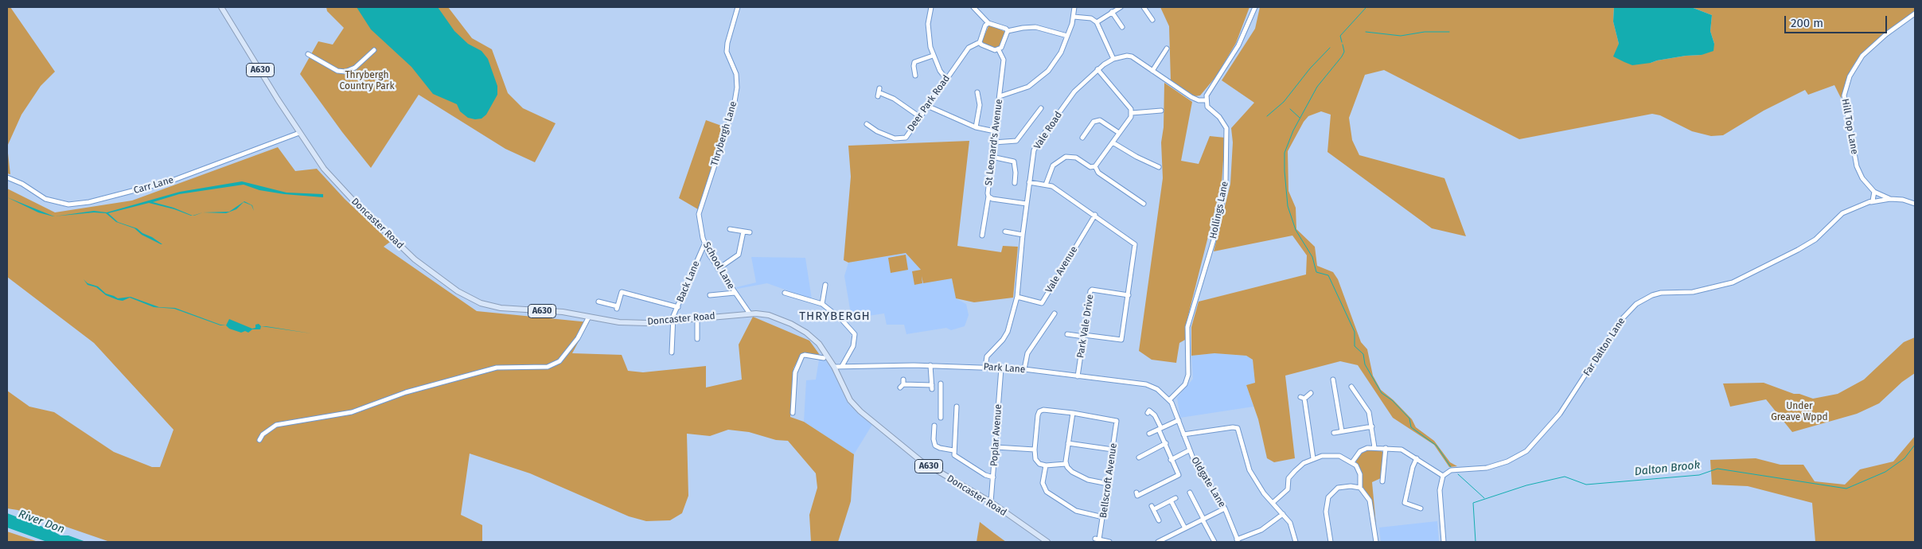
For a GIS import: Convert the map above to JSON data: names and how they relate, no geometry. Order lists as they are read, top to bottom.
{
  "streets": {
    "main road": ["A630", "Doncaster Road"],
    "street": [
      "Deer Park Road",
      "Hill Top Lane",
      "Vale Road",
      "Thrybergh Lane",
      "St Leonard's Avenue",
      "Carr Lane",
      "Hollings Lane",
      "School Lane",
      "Vale Avenue",
      "Back Lane",
      "Park Vale Drive",
      "Far Dalton Lane",
      "Park Lane",
      "Poplar Avenue",
      "Bellscroft Avenue",
      "Oldgate Lane"
    ]
  },
  "crossings": [
    ["A630", "Carr Lane"],
    ["A630", "Doncaster Road"],
    ["Hill Top Lane", "Far Dalton Lane"],
    ["Vale Road", "Hollings Lane"],
    ["Vale Road", "Vale Avenue"],
    ["Vale Road", "Park Lane"],
    ["Thrybergh Lane", "School Lane"],
    ["Carr Lane", "Doncaster Road"],
    ["Hollings Lane", "Park Lane"],
    ["Hollings Lane", "Oldgate Lane"],
    ["Doncaster Road", "School Lane"],
    ["Doncaster Road", "Back Lane"],
    ["Doncaster Road", "Park Lane"],
    ["Doncaster Road", "Poplar Avenue"],
    ["School Lane", "Back Lane"],
    ["Park Vale Drive", "Park Lane"],
    ["Park Lane", "Poplar Avenue"],
    ["Park Lane", "Oldgate Lane"]
  ],
  "districts": ["THRYBERGH"],
  "water": ["Dalton Brook", "River Don"],
  "parks": ["Thrybergh Country Park", "Under Greave Wppd"],
  "scale_bar": "200 m"
}
